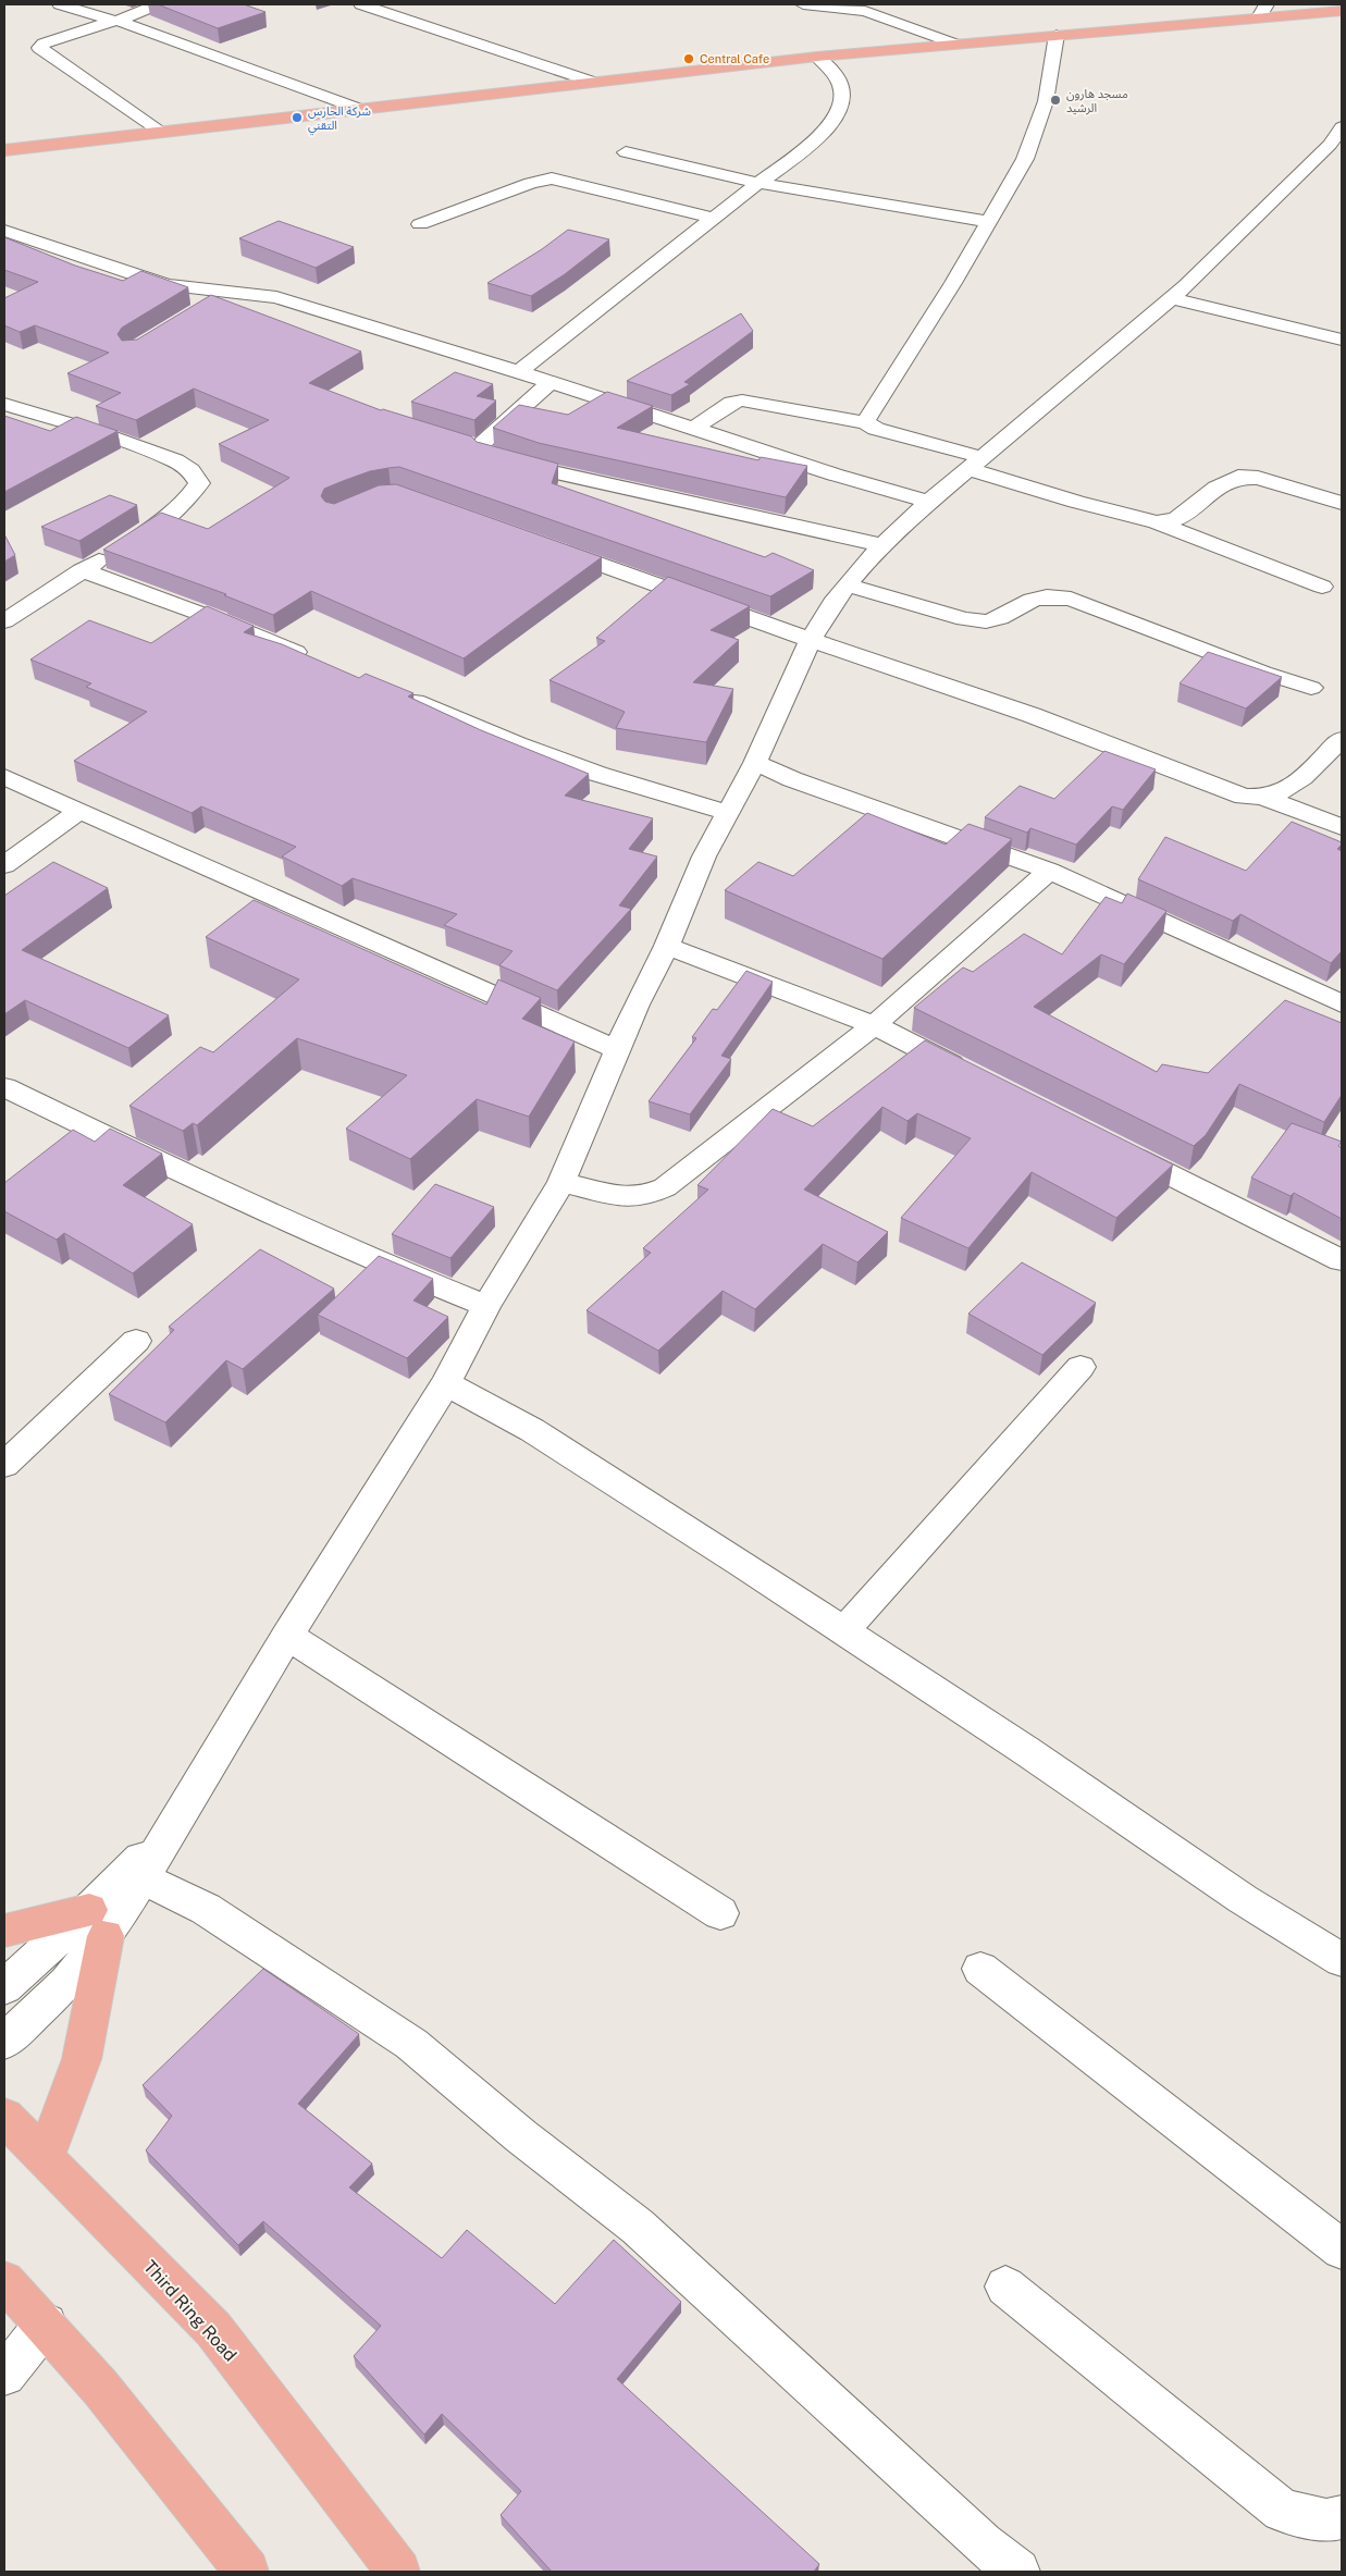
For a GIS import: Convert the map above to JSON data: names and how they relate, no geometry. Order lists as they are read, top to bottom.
{
  "streets": {
    "main road": ["Third Ring Road"]
  },
  "places": ["Central Cafe", "مسجد هارون الرشيد", "شركة الحارس التقني"]
}
